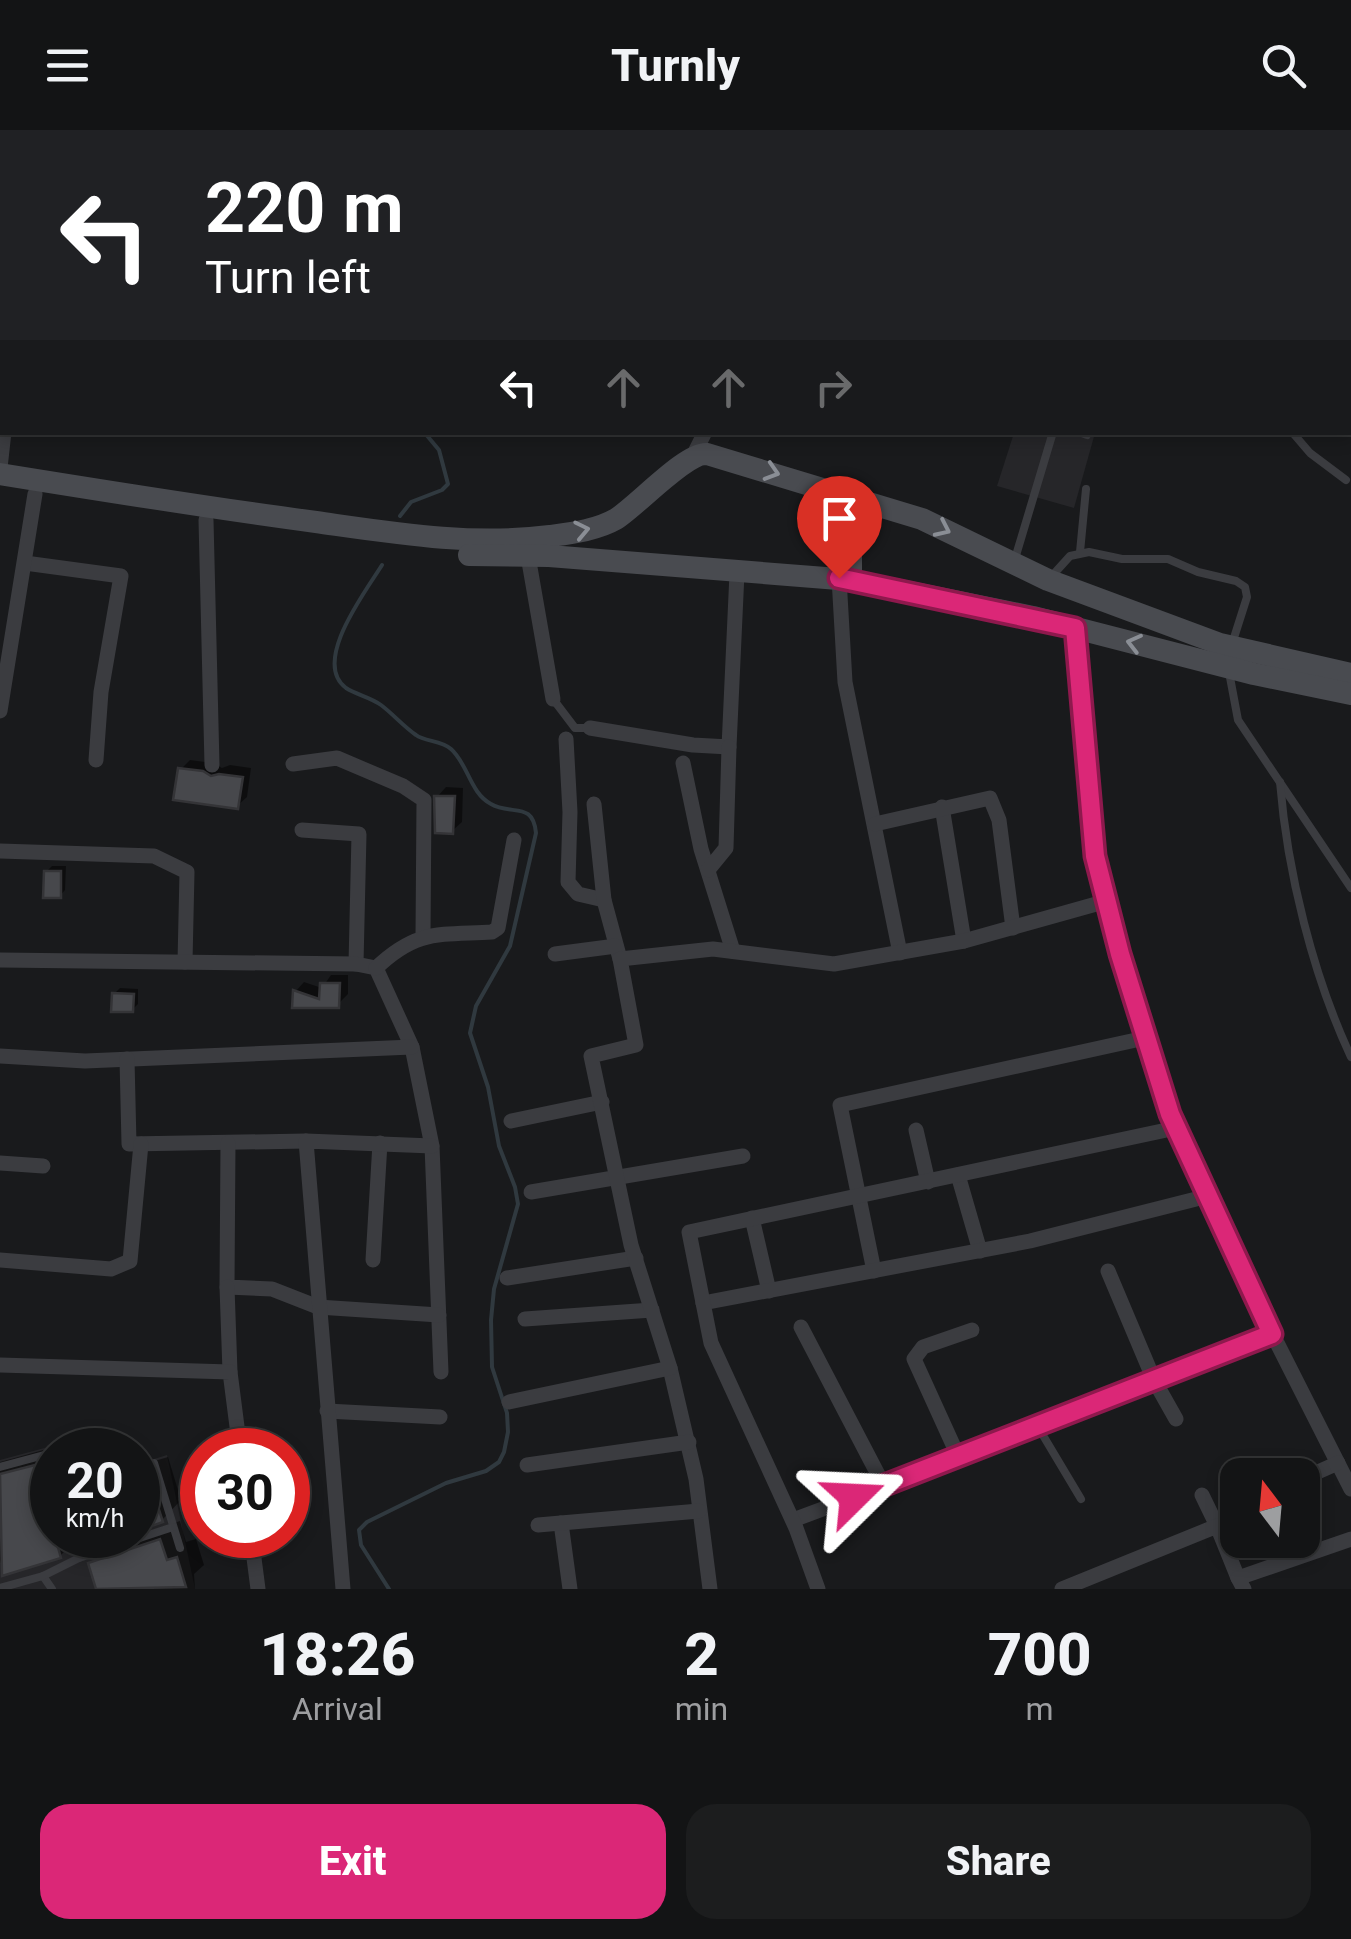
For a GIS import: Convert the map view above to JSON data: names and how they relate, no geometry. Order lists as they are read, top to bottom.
{
  "north": "top",
  "page": {
    "header": "Turnly",
    "turn": ["220 m", "Turn left"],
    "speed": "20 km/h",
    "limit": "30",
    "eta": [
      "18:26",
      "Arrival",
      "2",
      "min",
      "700",
      "m"
    ],
    "buttons": ["Exit", "Share"]
  }
}
